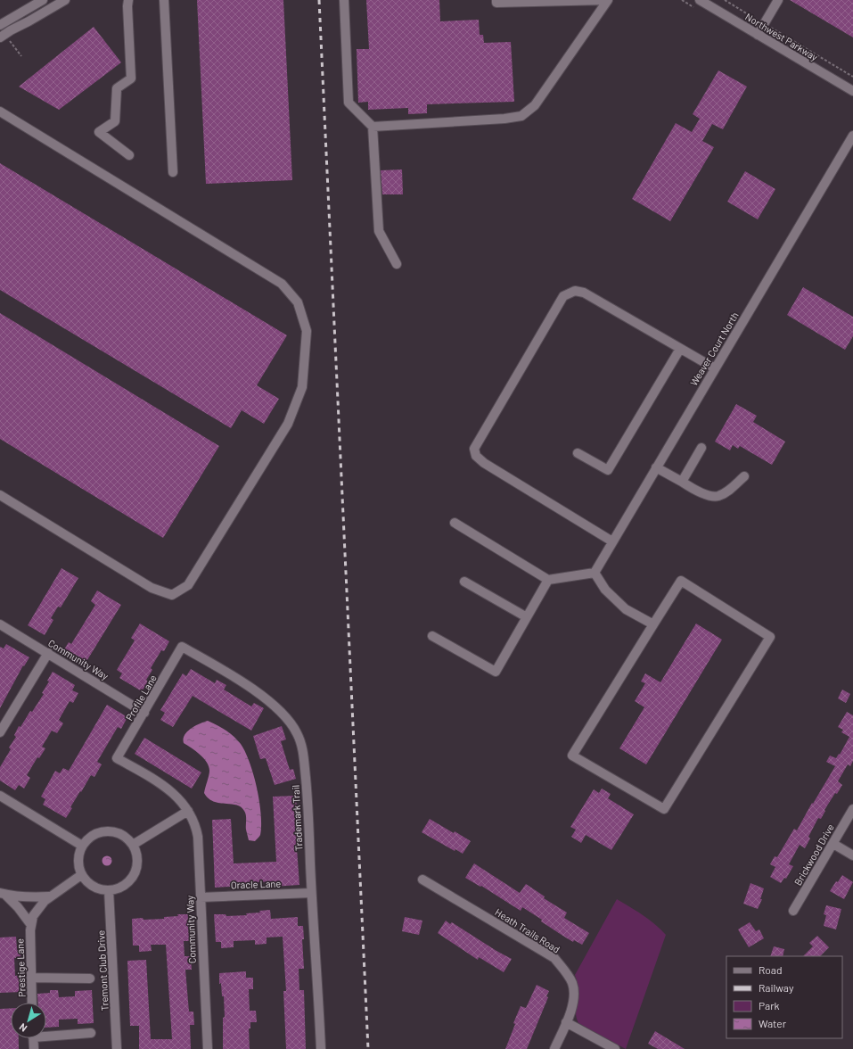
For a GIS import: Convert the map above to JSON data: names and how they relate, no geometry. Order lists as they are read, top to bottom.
{
  "streets": {
    "street": [
      "Northwest Parkway",
      "Weaver Court North",
      "Community Way",
      "Profile Lane",
      "Trademark Trail",
      "Brickwood Drive",
      "Oracle Lane",
      "Heath Trails Road",
      "Prestige Lane",
      "Tremont Club Drive"
    ]
  },
  "crossings": [
    ["Community Way", "Profile Lane"],
    ["Community Way", "Oracle Lane"],
    ["Profile Lane", "Trademark Trail"],
    ["Trademark Trail", "Oracle Lane"],
    ["Prestige Lane", "Tremont Club Drive"]
  ],
  "legend": [
    "Road",
    "Railway",
    "Park",
    "Water"
  ],
  "north": "bottom left"
}
